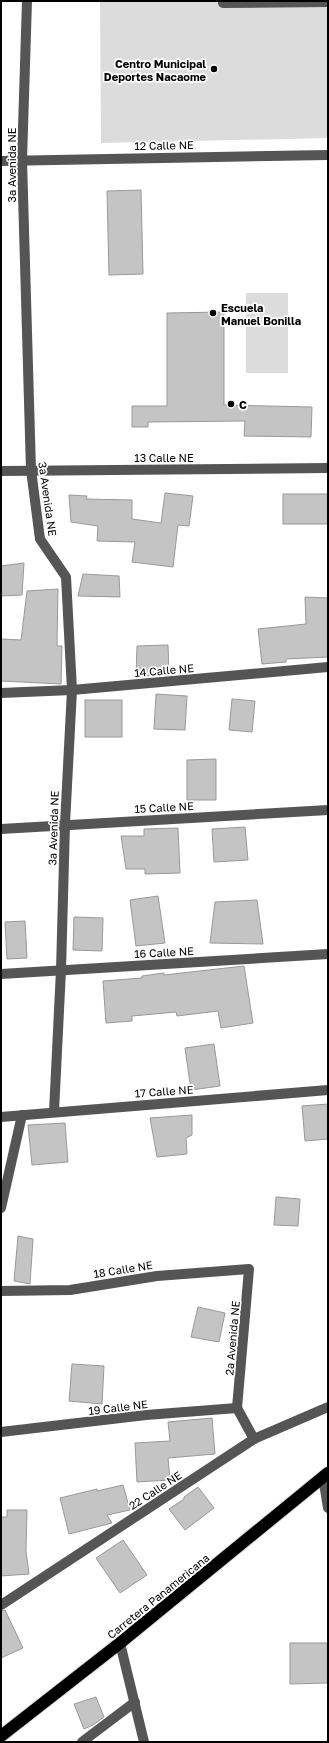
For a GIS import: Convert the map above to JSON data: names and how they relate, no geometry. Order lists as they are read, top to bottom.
{
  "streets": {
    "highway": ["Carretera Panamericana"],
    "street": [
      "12 Calle NE",
      "3a Avenida NE",
      "13 Calle NE",
      "14 Calle NE",
      "15 Calle NE",
      "16 Calle NE",
      "17 Calle NE",
      "18 Calle NE",
      "2a Avenida NE",
      "19 Calle NE",
      "22 Calle NE"
    ]
  },
  "crossings": [
    ["12 Calle NE", "3a Avenida NE"],
    ["3a Avenida NE", "13 Calle NE"],
    ["3a Avenida NE", "14 Calle NE"],
    ["3a Avenida NE", "15 Calle NE"],
    ["3a Avenida NE", "16 Calle NE"],
    ["3a Avenida NE", "17 Calle NE"],
    ["18 Calle NE", "2a Avenida NE"],
    ["2a Avenida NE", "19 Calle NE"]
  ],
  "places": ["Centro Municipal Deportes Nacaome", "Escuela Manuel Bonilla", "C"]
}
